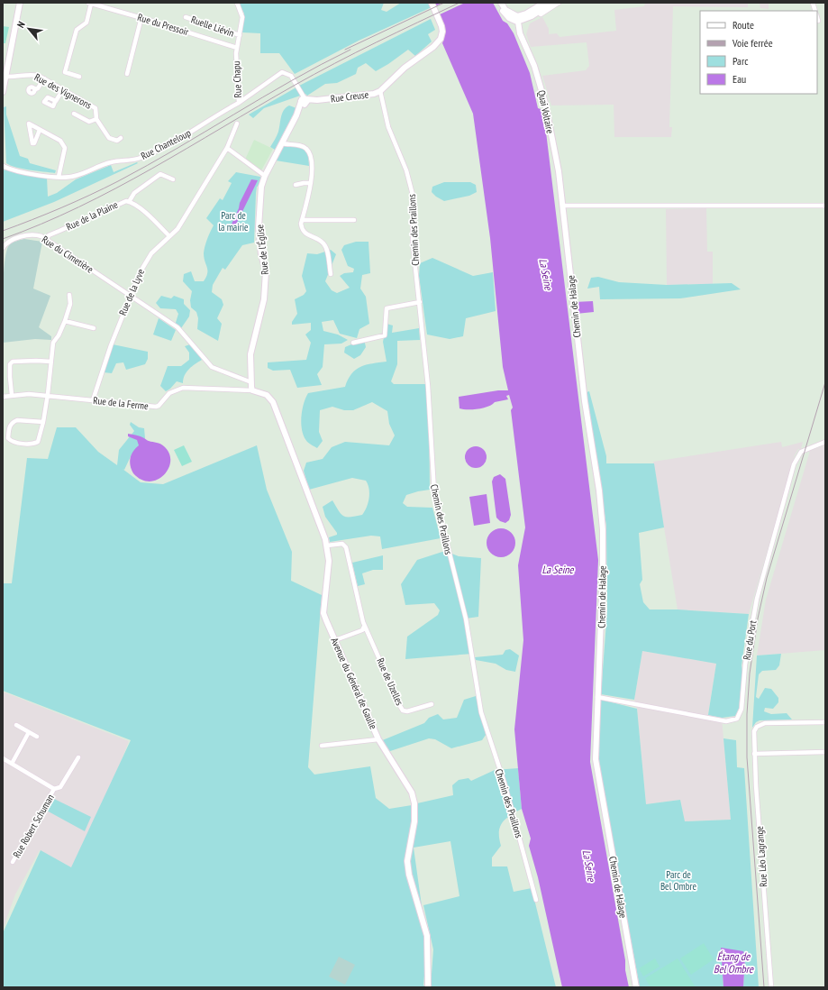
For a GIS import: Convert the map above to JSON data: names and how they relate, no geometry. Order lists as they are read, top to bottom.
{
  "streets": {
    "street": [
      "Rue du Pressoir",
      "Ruelle Liévin",
      "Rue Chapu",
      "Rue des Vignerons",
      "Rue Creuse",
      "Quai Voltaire",
      "Rue Chanteloup",
      "Rue de la Plaine",
      "Chemin des Praillons",
      "Rue de l'Église",
      "Rue du Cimetière",
      "Rue de la Lyve",
      "Chemin de Halage",
      "Rue de la Ferme",
      "Rue du Port",
      "Rue de Uzelles",
      "Avenue du Général de Gaulle",
      "Rue Robert Schuman",
      "Rue Léo Lagrange"
    ]
  },
  "crossings": [
    ["Rue du Pressoir", "Rue Chapu"],
    ["Ruelle Liévin", "Rue Chapu"],
    ["Rue Chapu", "Rue Creuse"],
    ["Rue Chapu", "Rue Chanteloup"],
    ["Rue Chapu", "Rue de l'Église"],
    ["Rue Creuse", "Chemin des Praillons"],
    ["Rue Creuse", "Rue de l'Église"],
    ["Quai Voltaire", "Chemin de Halage"],
    ["Rue de la Plaine", "Rue du Cimetière"],
    ["Rue de la Plaine", "Rue de la Lyve"],
    ["Rue de l'Église", "Rue du Cimetière"],
    ["Rue de l'Église", "Rue de la Ferme"],
    ["Rue de l'Église", "Avenue du Général de Gaulle"],
    ["Rue du Cimetière", "Rue de la Lyve"],
    ["Rue de la Lyve", "Rue de la Ferme"],
    ["Chemin de Halage", "Rue du Port"],
    ["Rue de la Ferme", "Avenue du Général de Gaulle"],
    ["Rue de Uzelles", "Avenue du Général de Gaulle"]
  ],
  "water": ["La Seine", "Étang de Bel Ombre"],
  "parks": ["Parc de la mairie", "Parc de Bel Ombre"],
  "legend": [
    "Route",
    "Voie ferrée",
    "Parc",
    "Eau"
  ],
  "north": "top left"
}
